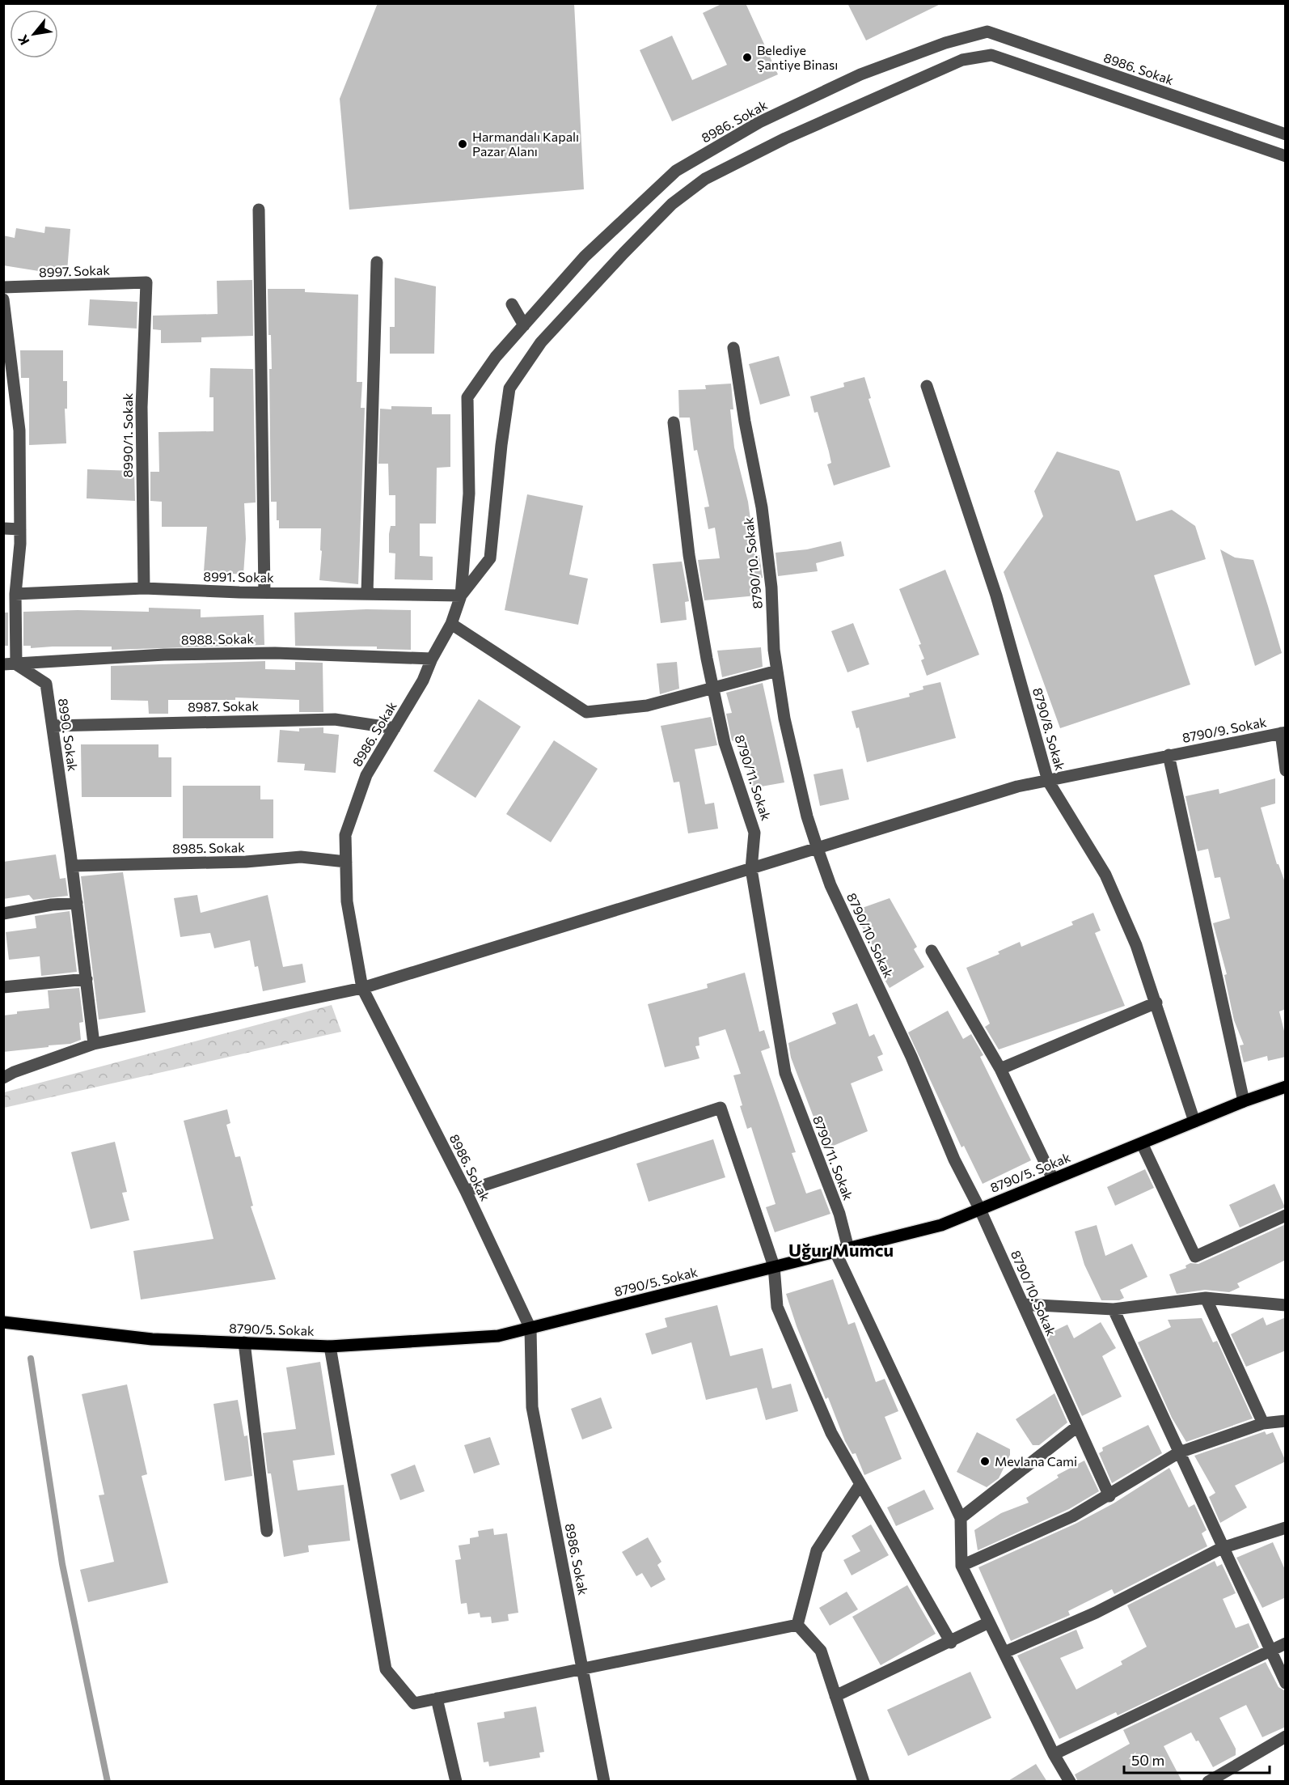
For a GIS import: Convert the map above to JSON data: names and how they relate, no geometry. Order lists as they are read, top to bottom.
{
  "streets": {
    "main road": ["8790/5. Sokak"],
    "street": [
      "8986. Sokak",
      "8997. Sokak",
      "8990/1. Sokak",
      "8790/10. Sokak",
      "8991. Sokak",
      "8988. Sokak",
      "8987. Sokak",
      "8790/8. Sokak",
      "8790/9. Sokak",
      "8990. Sokak",
      "8790/11. Sokak",
      "8985. Sokak"
    ]
  },
  "crossings": [
    ["8986. Sokak", "8991. Sokak"],
    ["8986. Sokak", "8988. Sokak"],
    ["8986. Sokak", "8987. Sokak"],
    ["8986. Sokak", "8790/9. Sokak"],
    ["8986. Sokak", "8985. Sokak"],
    ["8986. Sokak", "8790/5. Sokak"],
    ["8997. Sokak", "8990/1. Sokak"],
    ["8990/1. Sokak", "8991. Sokak"],
    ["8790/10. Sokak", "8790/9. Sokak"],
    ["8790/10. Sokak", "8790/5. Sokak"],
    ["8988. Sokak", "8990. Sokak"],
    ["8987. Sokak", "8990. Sokak"],
    ["8790/8. Sokak", "8790/9. Sokak"],
    ["8790/8. Sokak", "8790/5. Sokak"],
    ["8790/9. Sokak", "8990. Sokak"],
    ["8790/9. Sokak", "8790/11. Sokak"],
    ["8990. Sokak", "8985. Sokak"],
    ["8790/11. Sokak", "8790/5. Sokak"]
  ],
  "districts": ["Uğur Mumcu"],
  "places": ["Belediye Şantiye Binası", "Harmandalı Kapalı Pazar Alanı", "Mevlana Cami"],
  "scale_bar": "50 m",
  "north": "bottom left"
}
